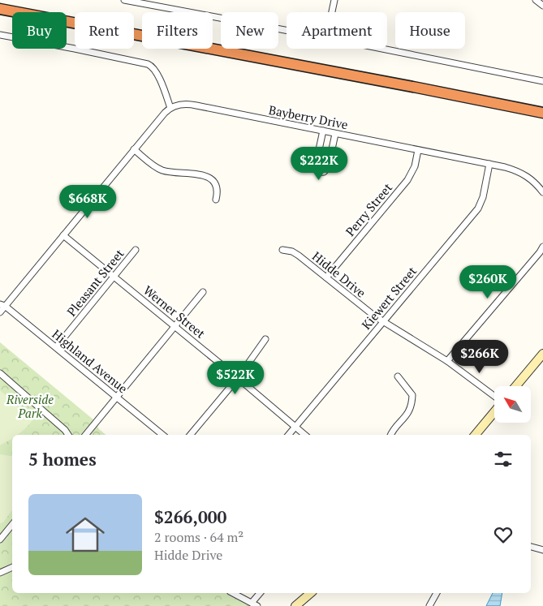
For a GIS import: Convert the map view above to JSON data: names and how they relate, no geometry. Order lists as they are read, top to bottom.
{
  "streets": {
    "street": [
      "Bayberry Drive",
      "Perry Street",
      "Hidde Drive",
      "Pleasant Street",
      "Kiewert Street",
      "Werner Street",
      "Highland Avenue"
    ]
  },
  "crossings": [
    ["Bayberry Drive", "Perry Street"],
    ["Bayberry Drive", "Kiewert Street"],
    ["Perry Street", "Hidde Drive"],
    ["Hidde Drive", "Kiewert Street"],
    ["Pleasant Street", "Werner Street"],
    ["Pleasant Street", "Highland Avenue"],
    ["Kiewert Street", "Werner Street"]
  ],
  "parks": ["Riverside Park"],
  "north": "top left",
  "page": {
    "chip": [
      "Buy",
      "Rent",
      "Filters",
      "New",
      "Apartment",
      "House"
    ],
    "price": [
      "$222K",
      "$668K",
      "$260K",
      "$266K",
      "$522K"
    ],
    "heading": "5 homes",
    "list": [
      {
        "name": "$266,000",
        "note": "2 rooms · 64 m² · Hidde Drive"
      }
    ]
  }
}
